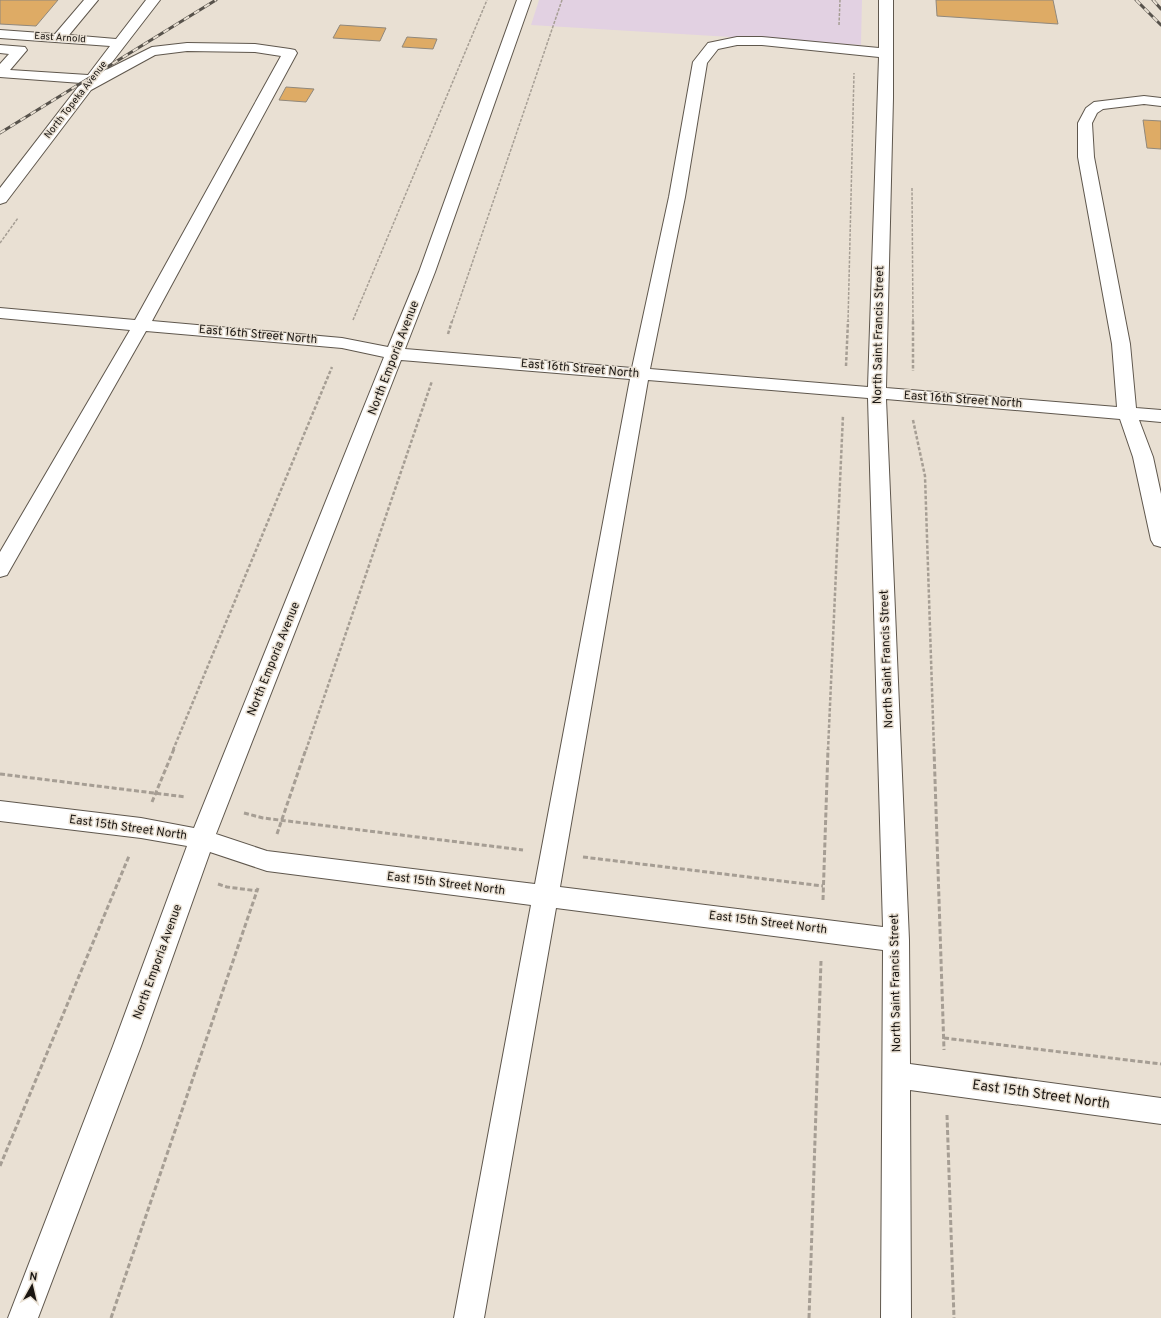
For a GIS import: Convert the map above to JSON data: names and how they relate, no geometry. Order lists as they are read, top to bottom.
{
  "streets": {
    "street": [
      "East Arnold",
      "North Topeka Avenue",
      "East 16th Street North",
      "North Saint Francis Street",
      "North Emporia Avenue",
      "East 15th Street North"
    ]
  },
  "crossings": [
    ["East Arnold", "North Topeka Avenue"],
    ["East 16th Street North", "North Saint Francis Street"],
    ["East 16th Street North", "North Emporia Avenue"],
    ["North Saint Francis Street", "East 15th Street North"],
    ["North Emporia Avenue", "East 15th Street North"]
  ],
  "north": "top"
}
